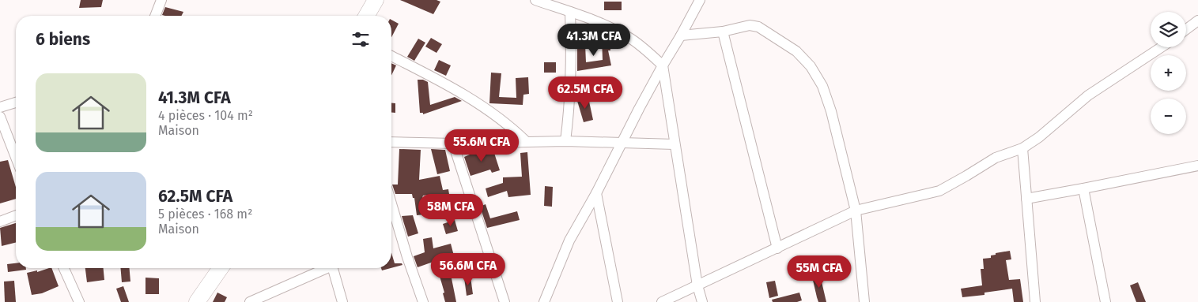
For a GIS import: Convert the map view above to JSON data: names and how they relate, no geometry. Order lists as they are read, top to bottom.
{
  "page": {
    "map_buttons": ["+", "−"],
    "heading": "6 biens",
    "price": [
      "41.3M CFA",
      "62.5M CFA",
      "55.6M CFA",
      "58M CFA",
      "56.6M CFA",
      "55M CFA"
    ],
    "list": [
      {
        "name": "41.3M CFA",
        "note": "4 pièces · 104 m² · Maison"
      },
      {
        "name": "62.5M CFA",
        "note": "5 pièces · 168 m² · Maison"
      }
    ]
  }
}
